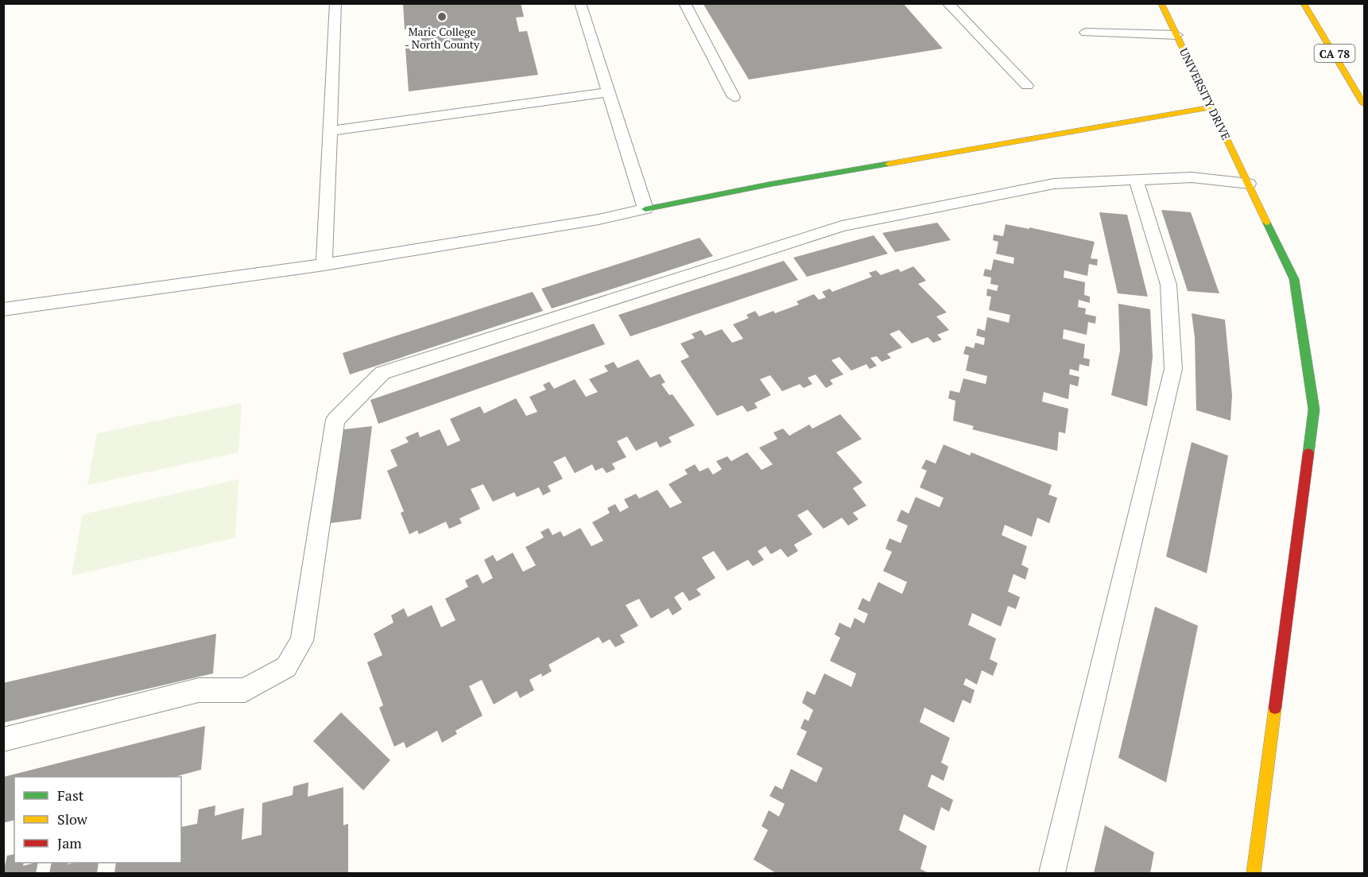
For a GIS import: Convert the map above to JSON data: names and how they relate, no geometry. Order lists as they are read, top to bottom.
{
  "streets": {
    "main road": ["CA 78", "UNIVERSITY DRIVE"]
  },
  "places": ["Maric College - North County"],
  "legend": ["Fast", "Slow", "Jam"]
}
